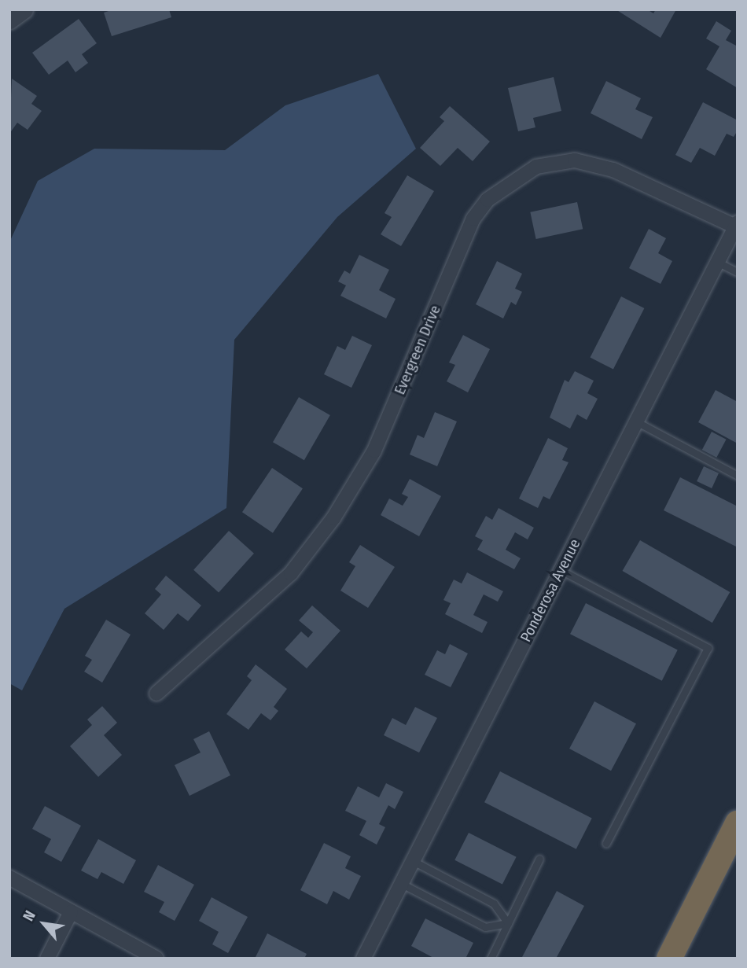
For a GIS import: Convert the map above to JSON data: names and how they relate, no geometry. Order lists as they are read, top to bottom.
{
  "streets": {
    "street": ["Evergreen Drive", "Ponderosa Avenue"]
  },
  "crossings": [
    ["Evergreen Drive", "Ponderosa Avenue"]
  ],
  "north": "top left"
}
